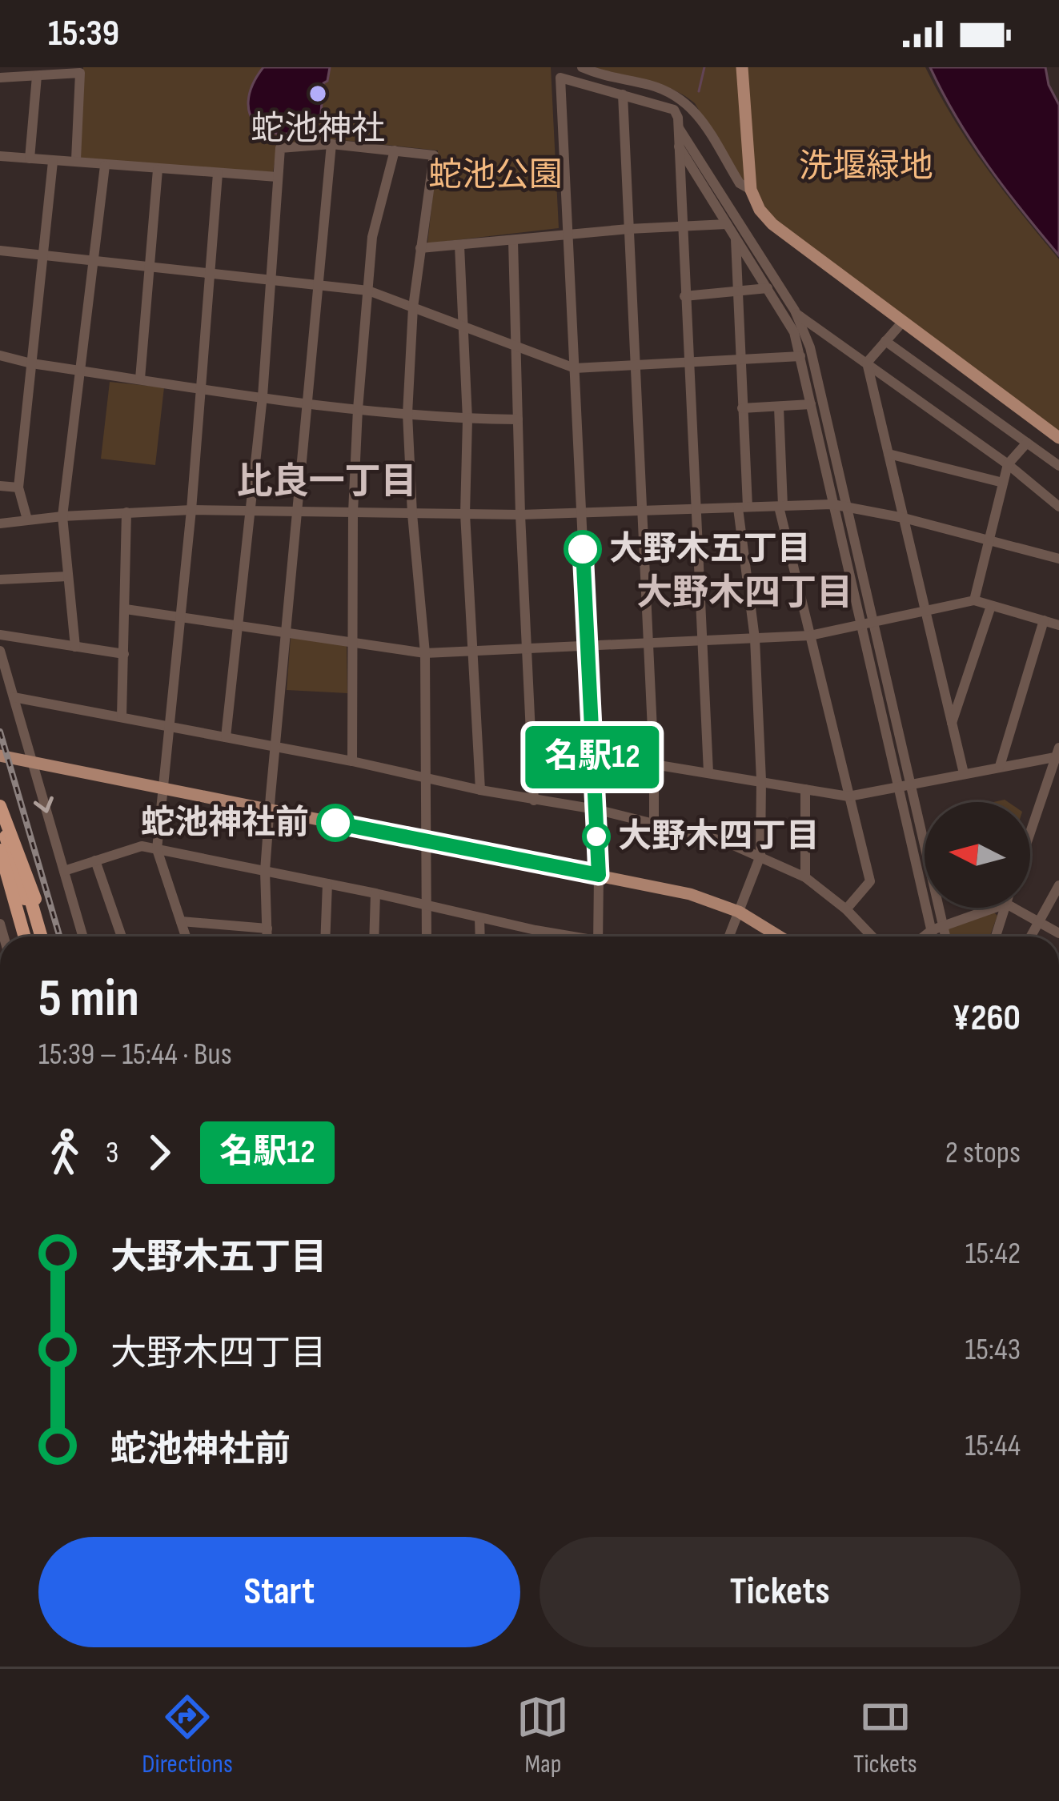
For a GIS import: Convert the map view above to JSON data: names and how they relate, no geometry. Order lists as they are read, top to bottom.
{
  "districts": ["比良一丁目", "大野木四丁目"],
  "parks": ["洗堰緑地", "蛇池公園"],
  "places": [
    "蛇池神社",
    "大野木五丁目",
    "蛇池神社前",
    "大野木四丁目"
  ],
  "lines": ["bus line 名駅12"],
  "north": "left",
  "page": {
    "status": "15:39",
    "on_map": "名駅12",
    "heading": ["5 min", "15:39 – 15:44 · Bus", "¥260"],
    "legs": ["3", "名駅12", "2 stops"],
    "list": [
      {
        "name": "大野木五丁目",
        "value": "15:42"
      },
      {
        "name": "大野木四丁目",
        "value": "15:43"
      },
      {
        "name": "蛇池神社前",
        "value": "15:44"
      }
    ],
    "buttons": ["Start", "Tickets"],
    "tabs": ["Directions", "Map", "Tickets"]
  }
}
